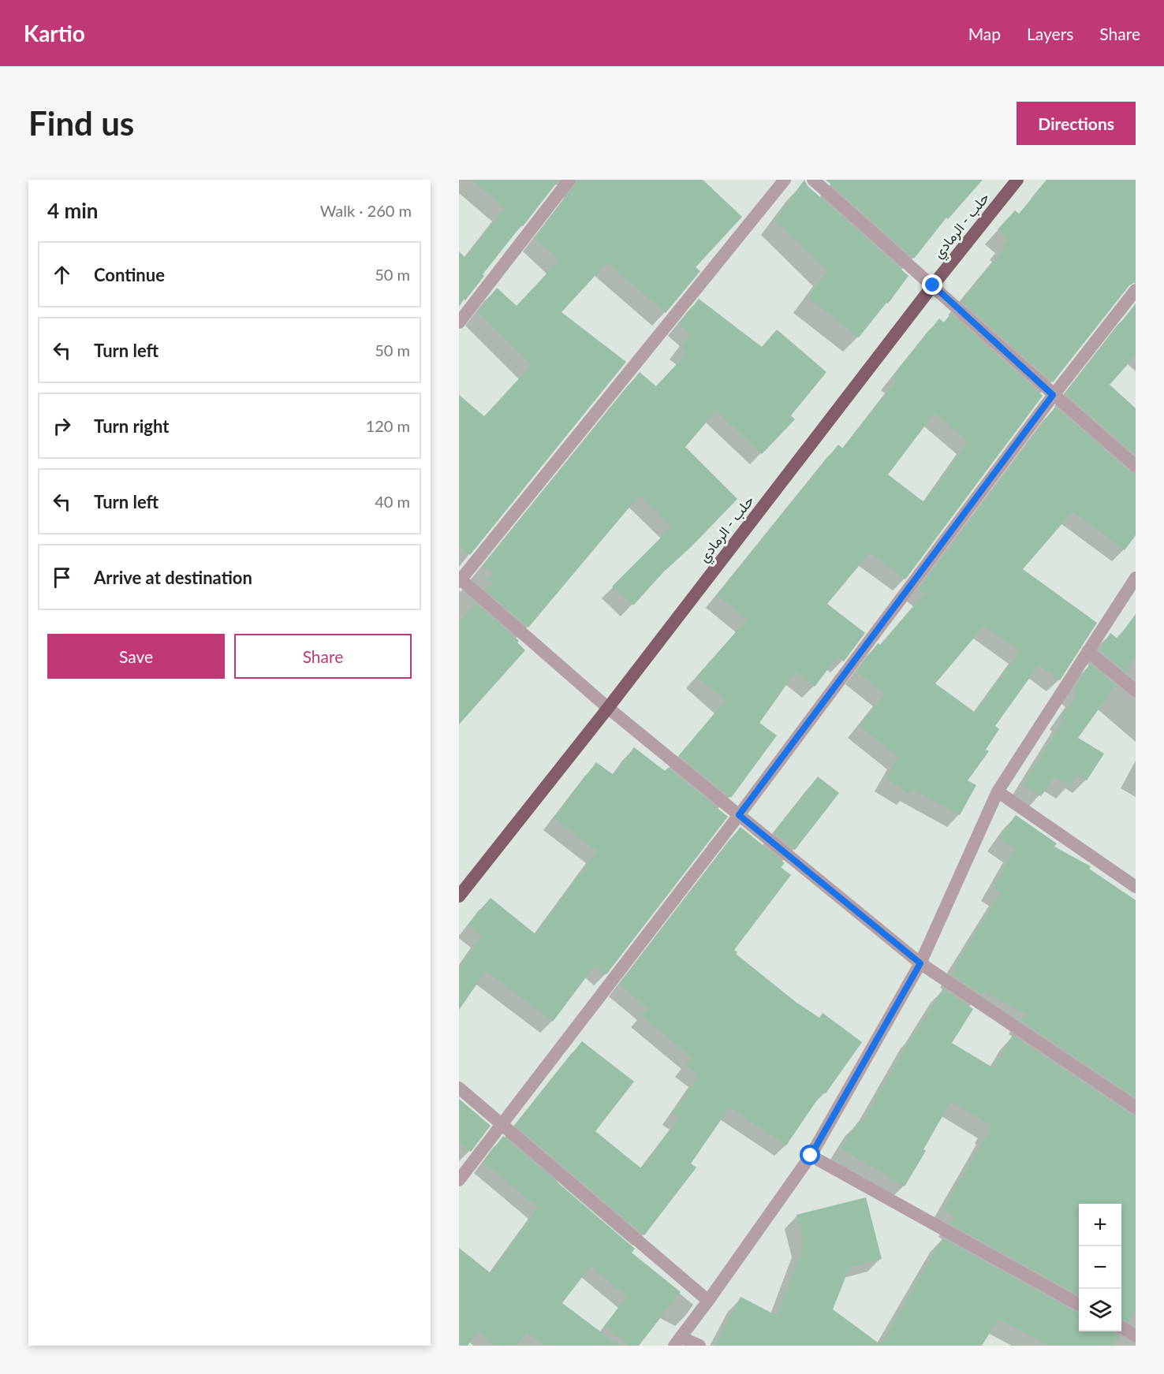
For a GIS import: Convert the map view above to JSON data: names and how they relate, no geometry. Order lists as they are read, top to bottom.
{
  "streets": {
    "highway": ["حلب - الرمادي"]
  },
  "page": {
    "header": "Kartio",
    "nav": ["Map", "Layers", "Share"],
    "buttons": [
      "Directions",
      ["Save", "Share"]
    ],
    "title": "Find us",
    "heading": ["4 min", "Walk · 260 m"],
    "list": [
      ["Continue", "50 m"],
      ["Turn left", "50 m"],
      ["Turn right", "120 m"],
      ["Turn left", "40 m"],
      "Arrive at destination"
    ],
    "map_buttons": ["+", "−"]
  }
}
